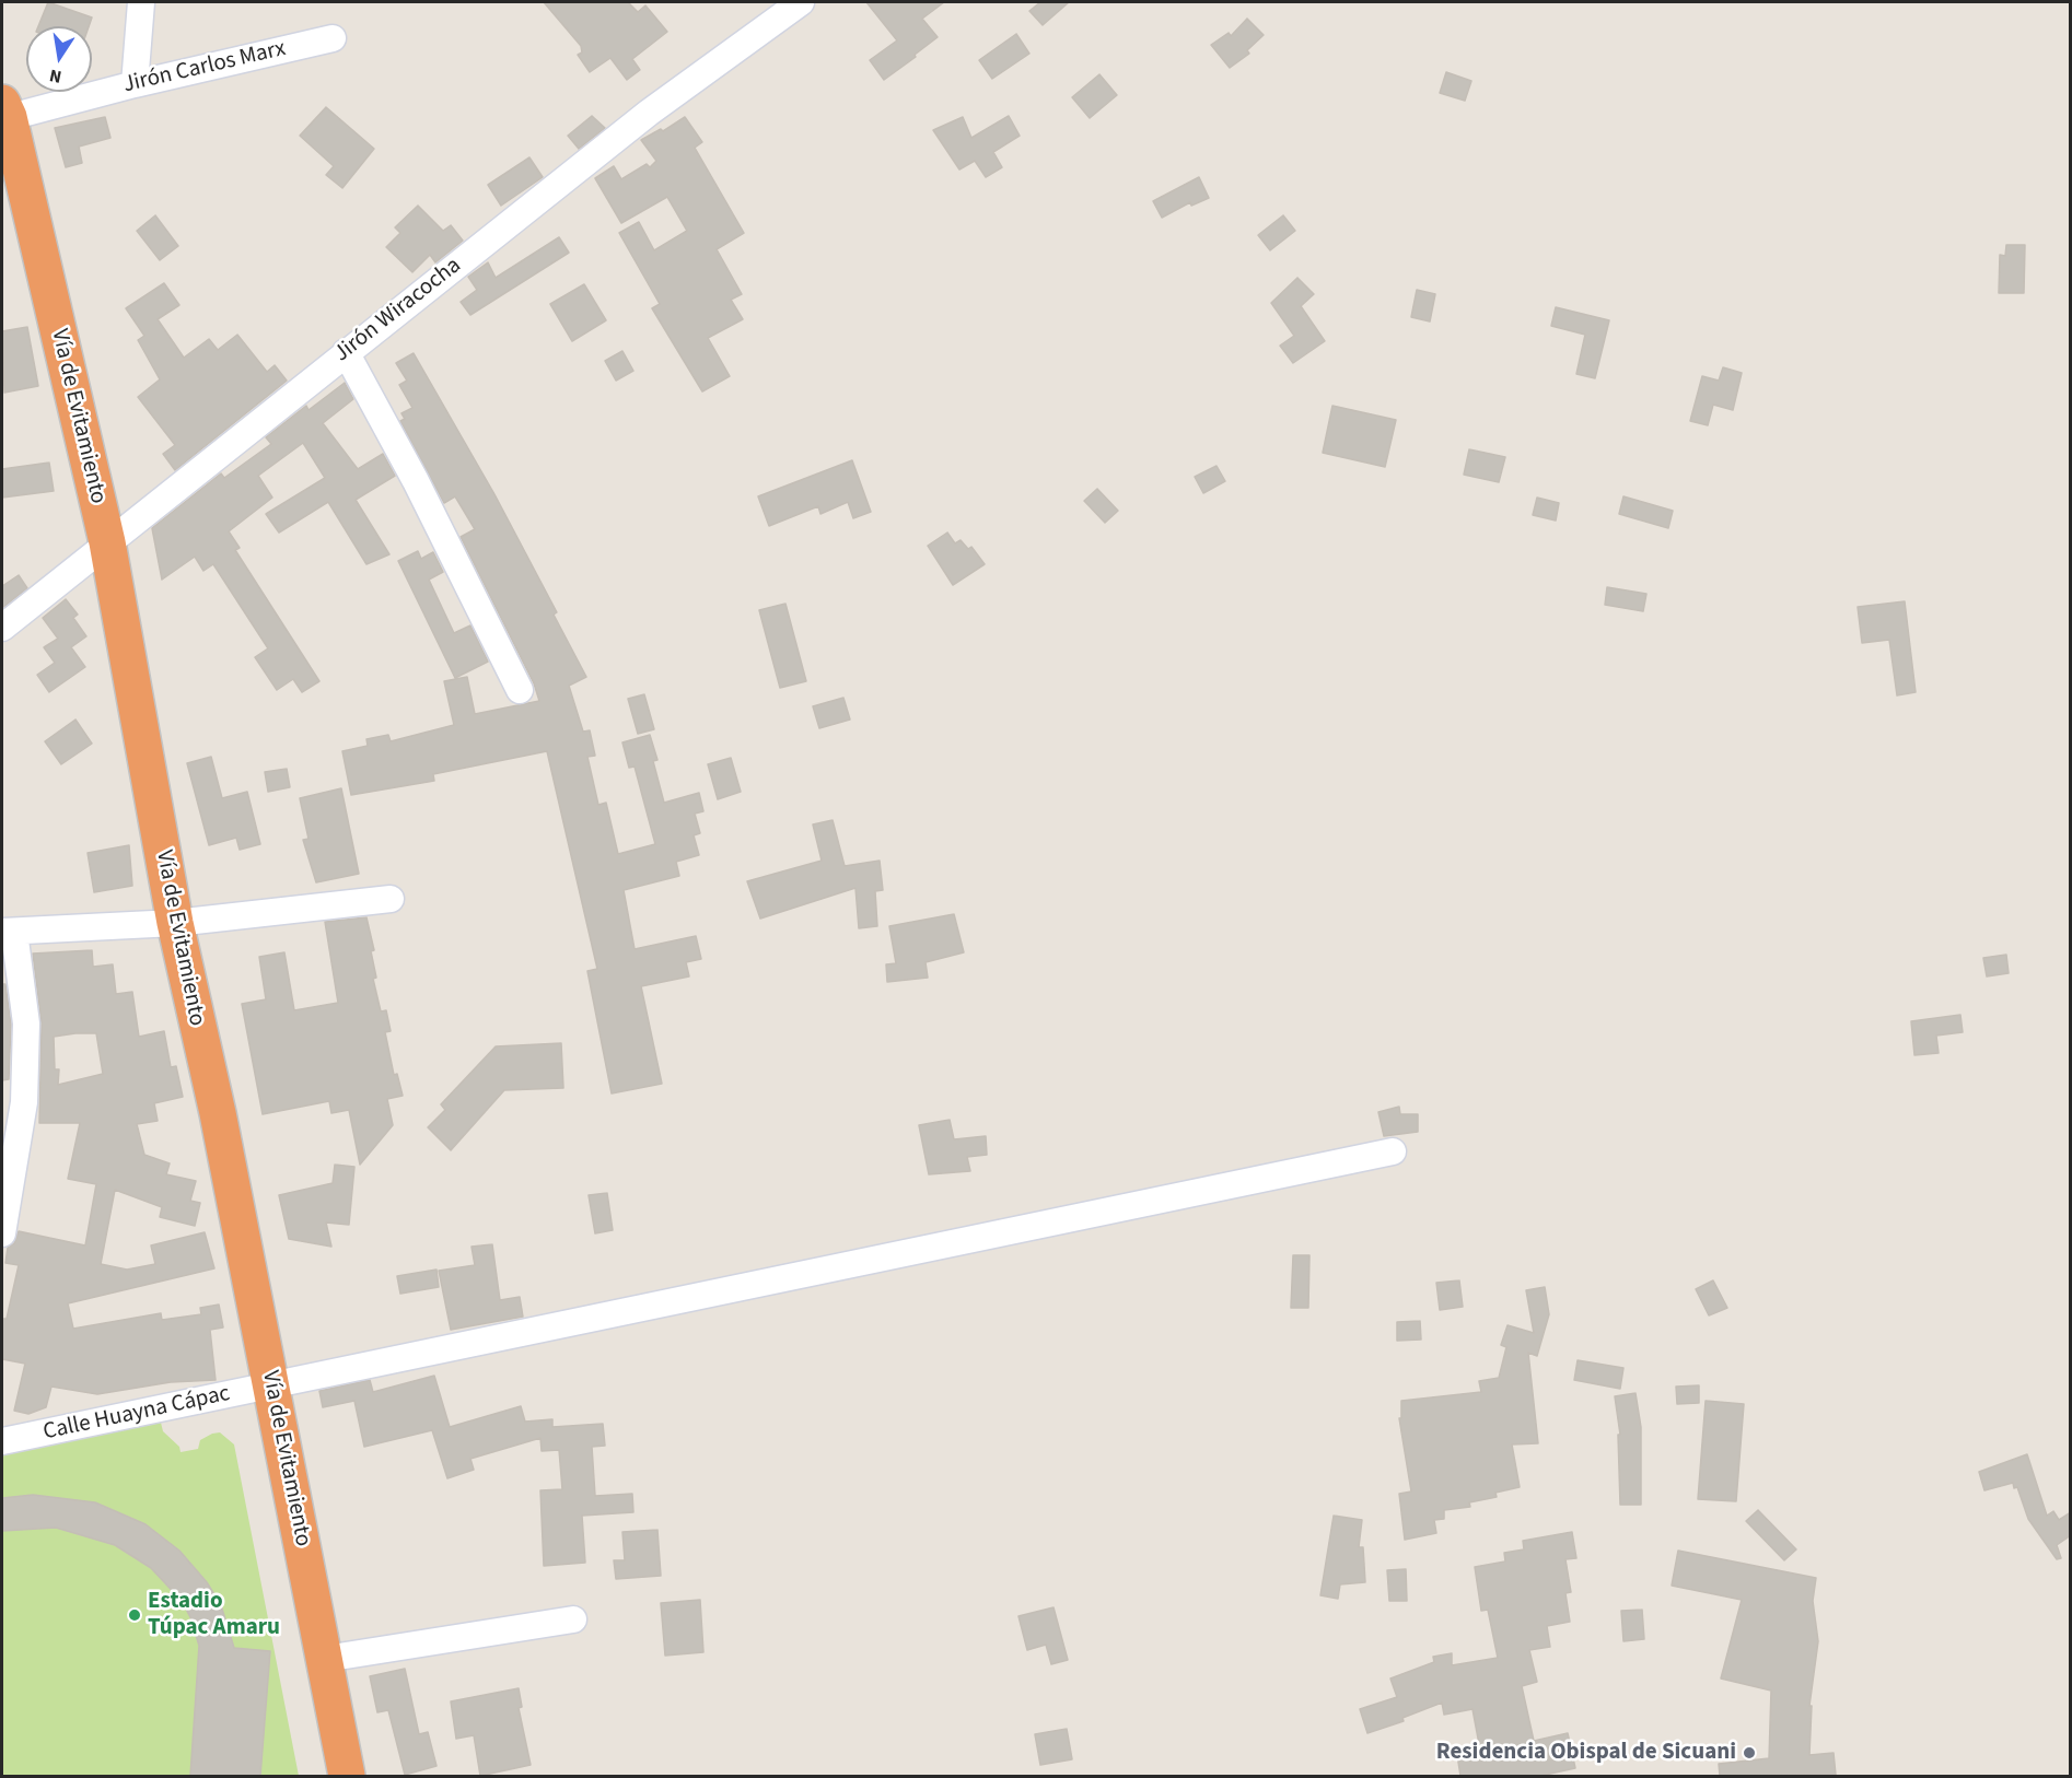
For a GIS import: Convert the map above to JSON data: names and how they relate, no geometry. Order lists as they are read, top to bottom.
{
  "streets": {
    "highway": ["Vía de Evitamiento"],
    "street": ["Jirón Carlos Marx", "Jirón Wiracocha", "Calle Huayna Cápac"]
  },
  "crossings": [
    ["Jirón Carlos Marx", "Vía de Evitamiento"],
    ["Jirón Wiracocha", "Vía de Evitamiento"],
    ["Vía de Evitamiento", "Calle Huayna Cápac"]
  ],
  "places": ["Estadio Túpac Amaru", "Residencia Obispal de Sicuani"],
  "north": "bottom"
}
